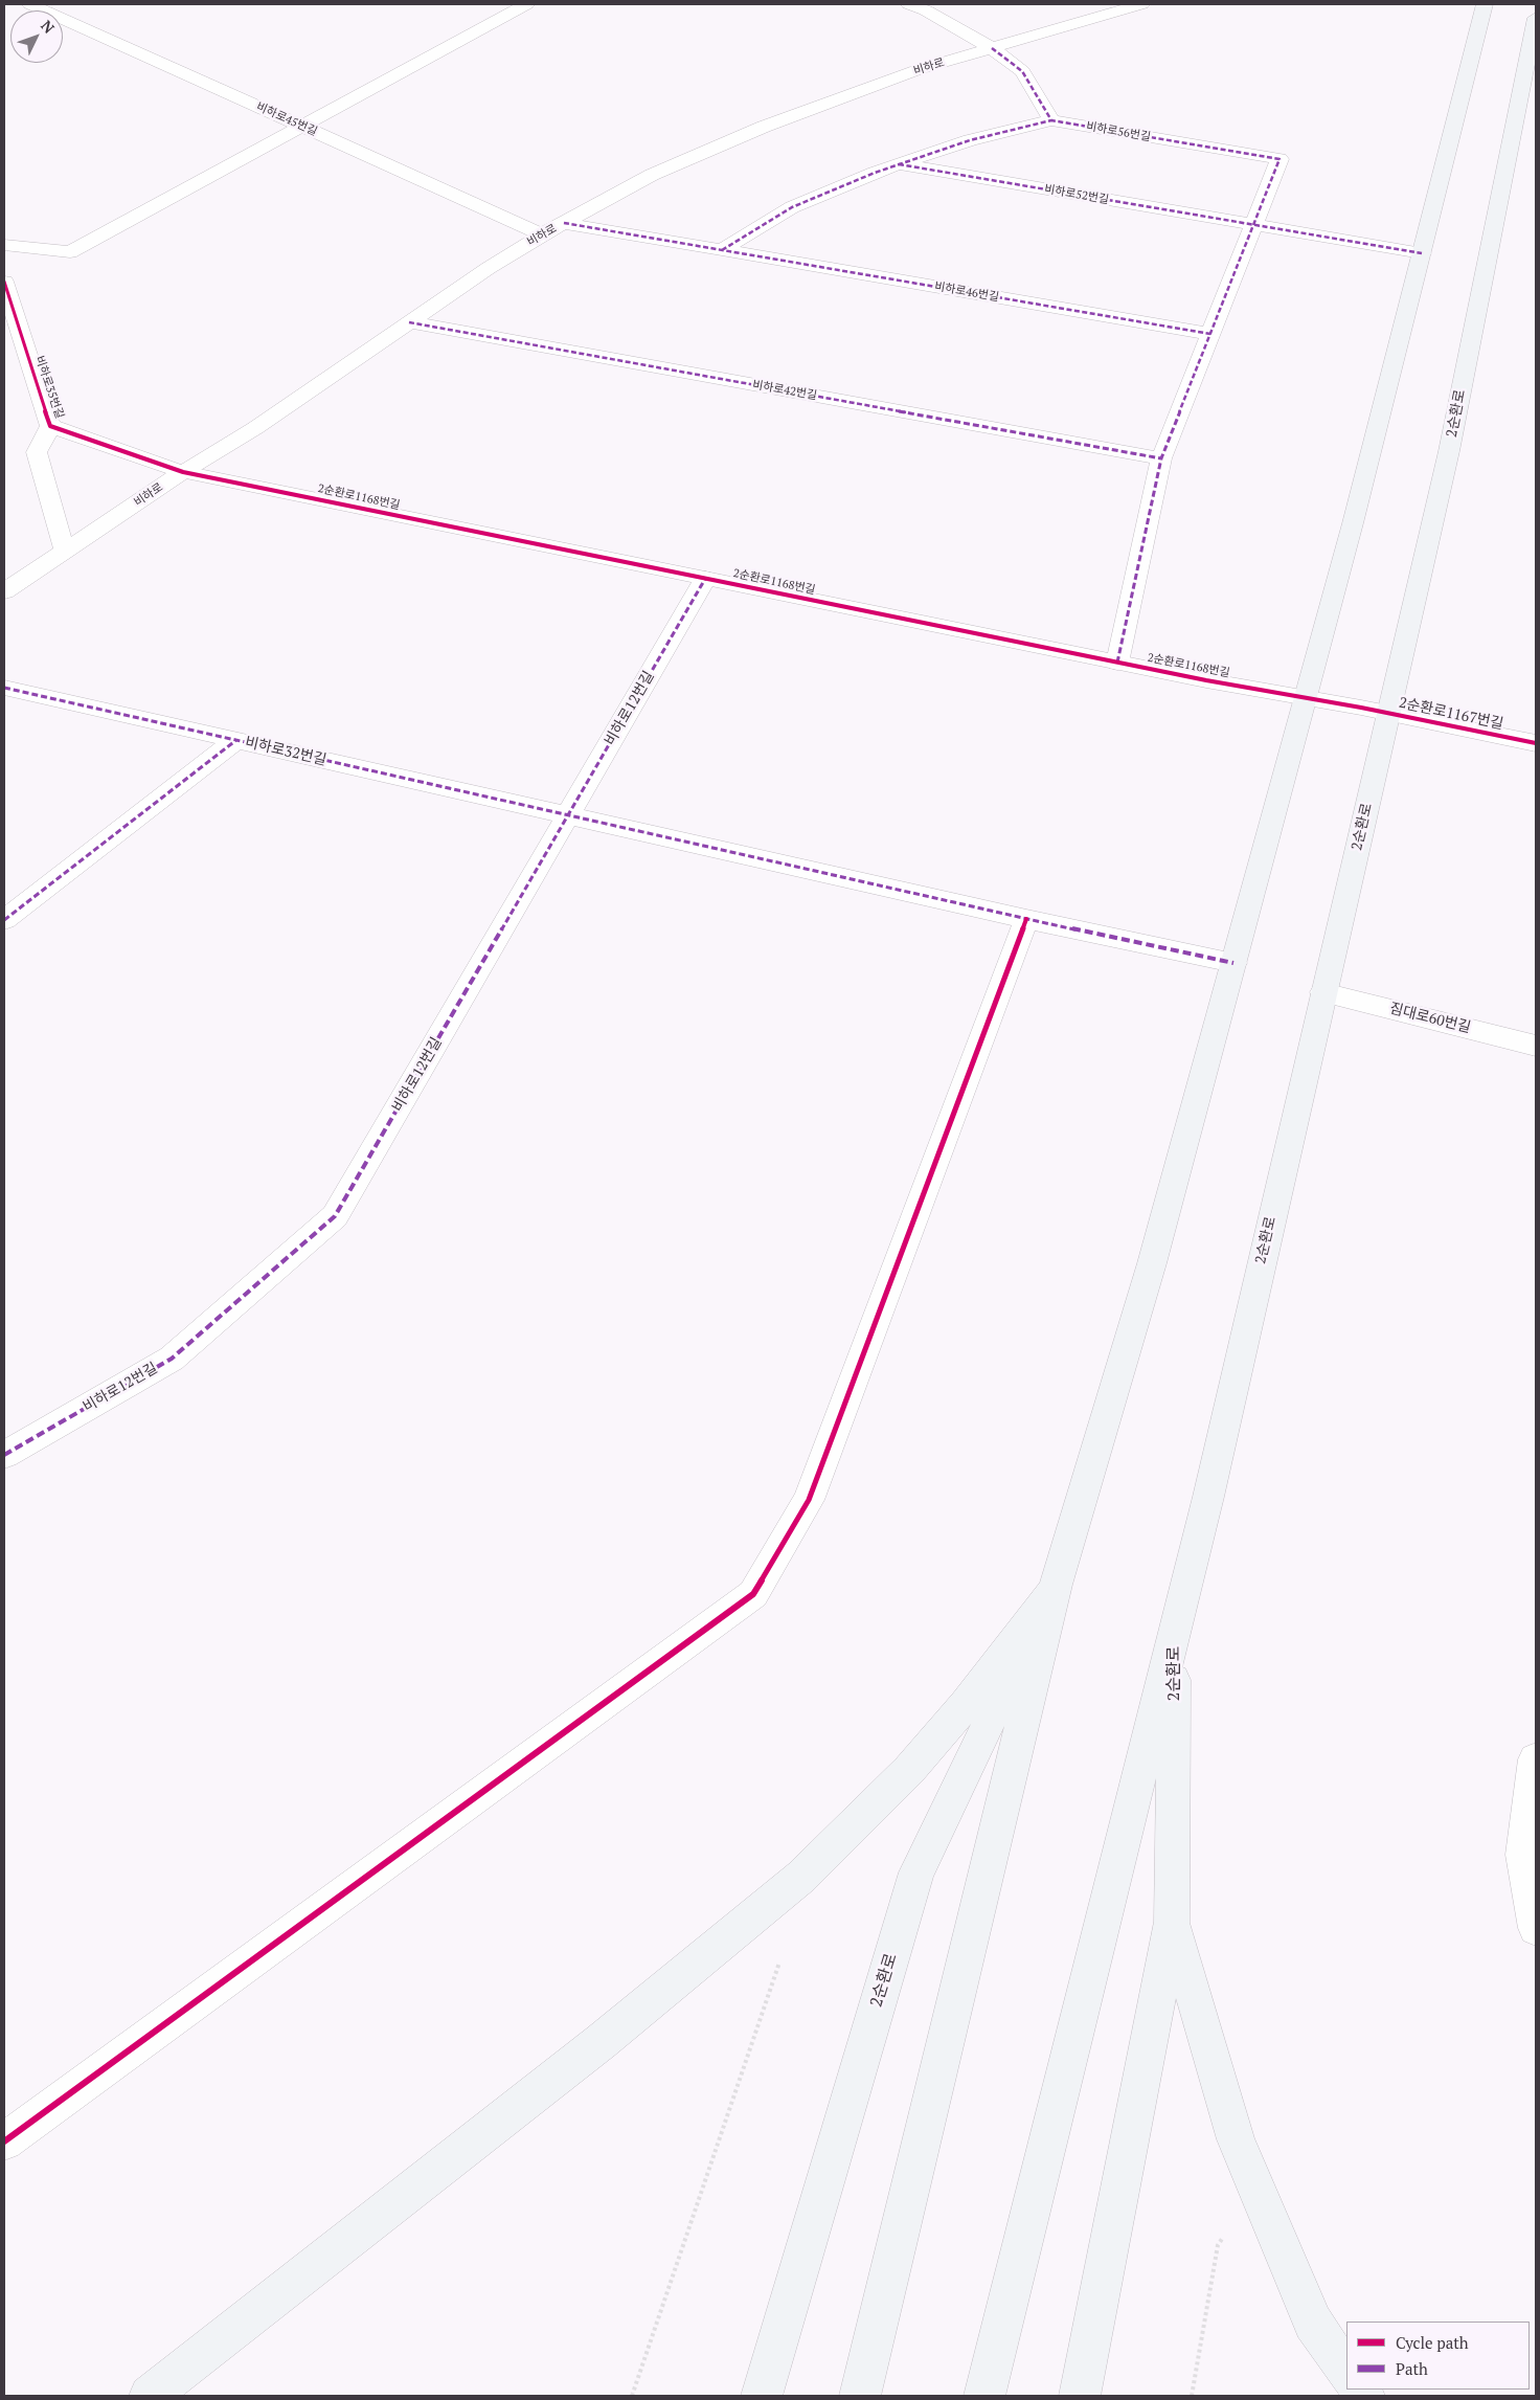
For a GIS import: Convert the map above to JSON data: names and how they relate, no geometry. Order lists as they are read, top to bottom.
{
  "streets": {
    "main road": ["2순환로"],
    "street": [
      "비하로",
      "비하로45번길",
      "비하로56번길",
      "비하로52번길",
      "비하로46번길",
      "비하로35번길",
      "비하로42번길",
      "2순환로1168번길",
      "비하로12번길",
      "2순환로1167번길",
      "비하로32번길",
      "짐대로60번길"
    ]
  },
  "crossings": [
    ["비하로", "비하로45번길"],
    ["비하로", "비하로46번길"],
    ["비하로", "비하로35번길"],
    ["비하로", "비하로42번길"],
    ["비하로", "2순환로1168번길"],
    ["비하로56번길", "비하로52번길"],
    ["비하로52번길", "2순환로"],
    ["비하로35번길", "2순환로1168번길"],
    ["2순환로", "2순환로1168번길"],
    ["2순환로", "2순환로1167번길"],
    ["2순환로", "비하로32번길"],
    ["2순환로", "짐대로60번길"],
    ["2순환로1168번길", "비하로12번길"],
    ["2순환로1168번길", "2순환로1167번길"],
    ["비하로12번길", "비하로32번길"]
  ],
  "legend": ["Cycle path", "Path"],
  "north": "top right"
}
